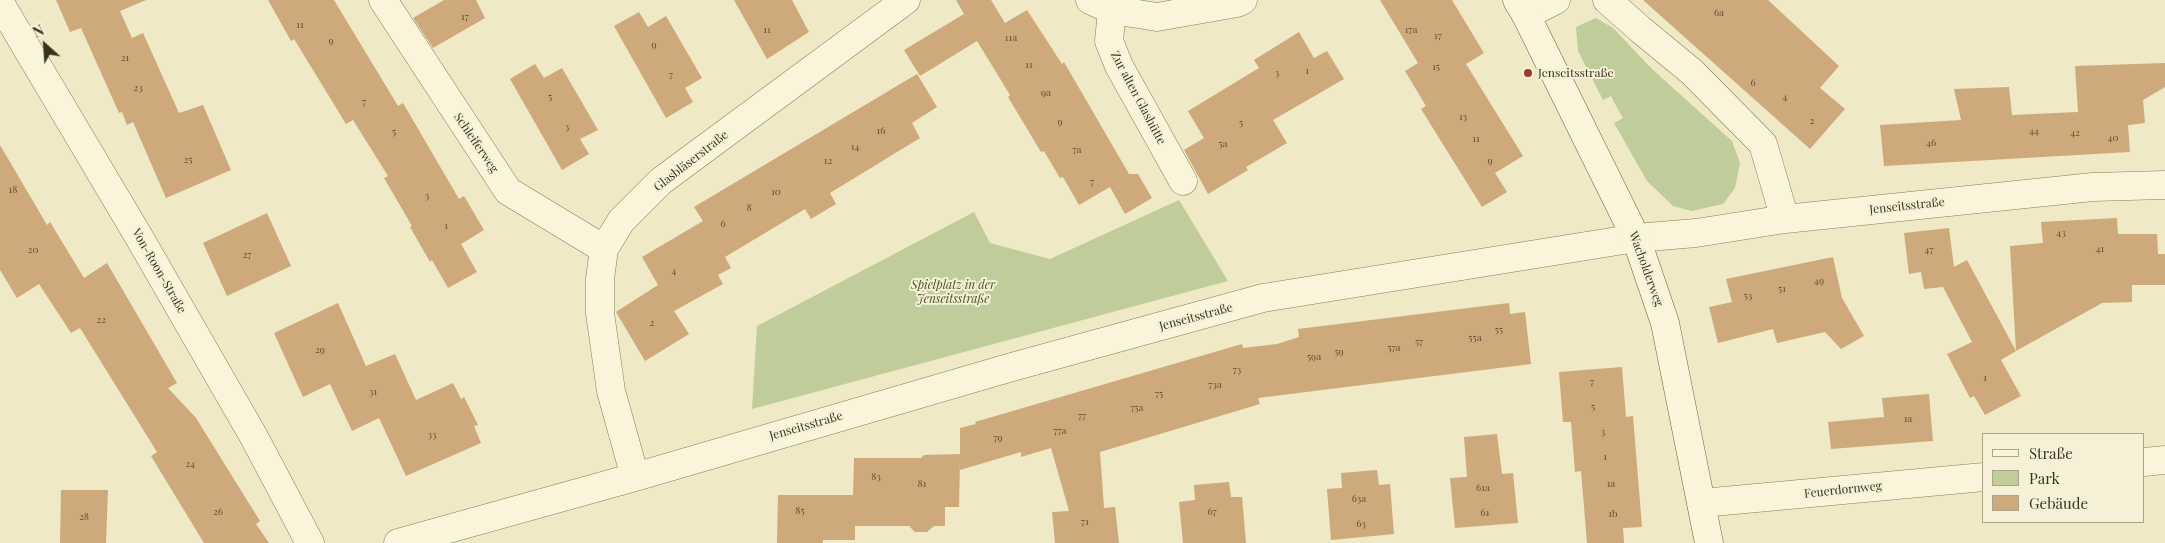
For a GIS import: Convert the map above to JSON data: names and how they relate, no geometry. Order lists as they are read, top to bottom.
{
  "streets": {
    "street": [
      "Zur alten Glashütte",
      "Schleiferweg",
      "Glasbläserstraße",
      "Jenseitsstraße",
      "Wacholderweg",
      "Von-Roon-Straße",
      "Feuerdornweg"
    ]
  },
  "crossings": [
    ["Schleiferweg", "Glasbläserstraße"],
    ["Glasbläserstraße", "Jenseitsstraße"],
    ["Jenseitsstraße", "Wacholderweg"],
    ["Wacholderweg", "Feuerdornweg"]
  ],
  "parks": ["Spielplatz in der Jenseitsstraße"],
  "places": ["Jenseitsstraße"],
  "house_numbers": [
    "6a",
    "17",
    "11",
    "11",
    "17a",
    "17",
    "11a",
    "9",
    "9",
    "21",
    "11",
    "15",
    "1",
    "3",
    "7",
    "6",
    "23",
    "9a",
    "5",
    "4",
    "7",
    "13",
    "2",
    "9",
    "5",
    "3",
    "16",
    "44",
    "5",
    "42",
    "40",
    "11",
    "46",
    "5a",
    "14",
    "7a",
    "25",
    "12",
    "9",
    "7",
    "18",
    "10",
    "3",
    "8",
    "6",
    "1",
    "43",
    "41",
    "20",
    "47",
    "27",
    "4",
    "49",
    "51",
    "53",
    "22",
    "2",
    "55",
    "55a",
    "57",
    "57a",
    "29",
    "59",
    "59a",
    "73",
    "1",
    "7",
    "73a",
    "31",
    "75",
    "5",
    "75a",
    "77",
    "1a",
    "77a",
    "3",
    "33",
    "79",
    "1",
    "24",
    "83",
    "81",
    "1a",
    "61a",
    "63a",
    "85",
    "26",
    "67",
    "61",
    "1b",
    "28",
    "71",
    "63"
  ],
  "legend": ["Straße", "Park", "Gebäude"],
  "north": "top left"
}
